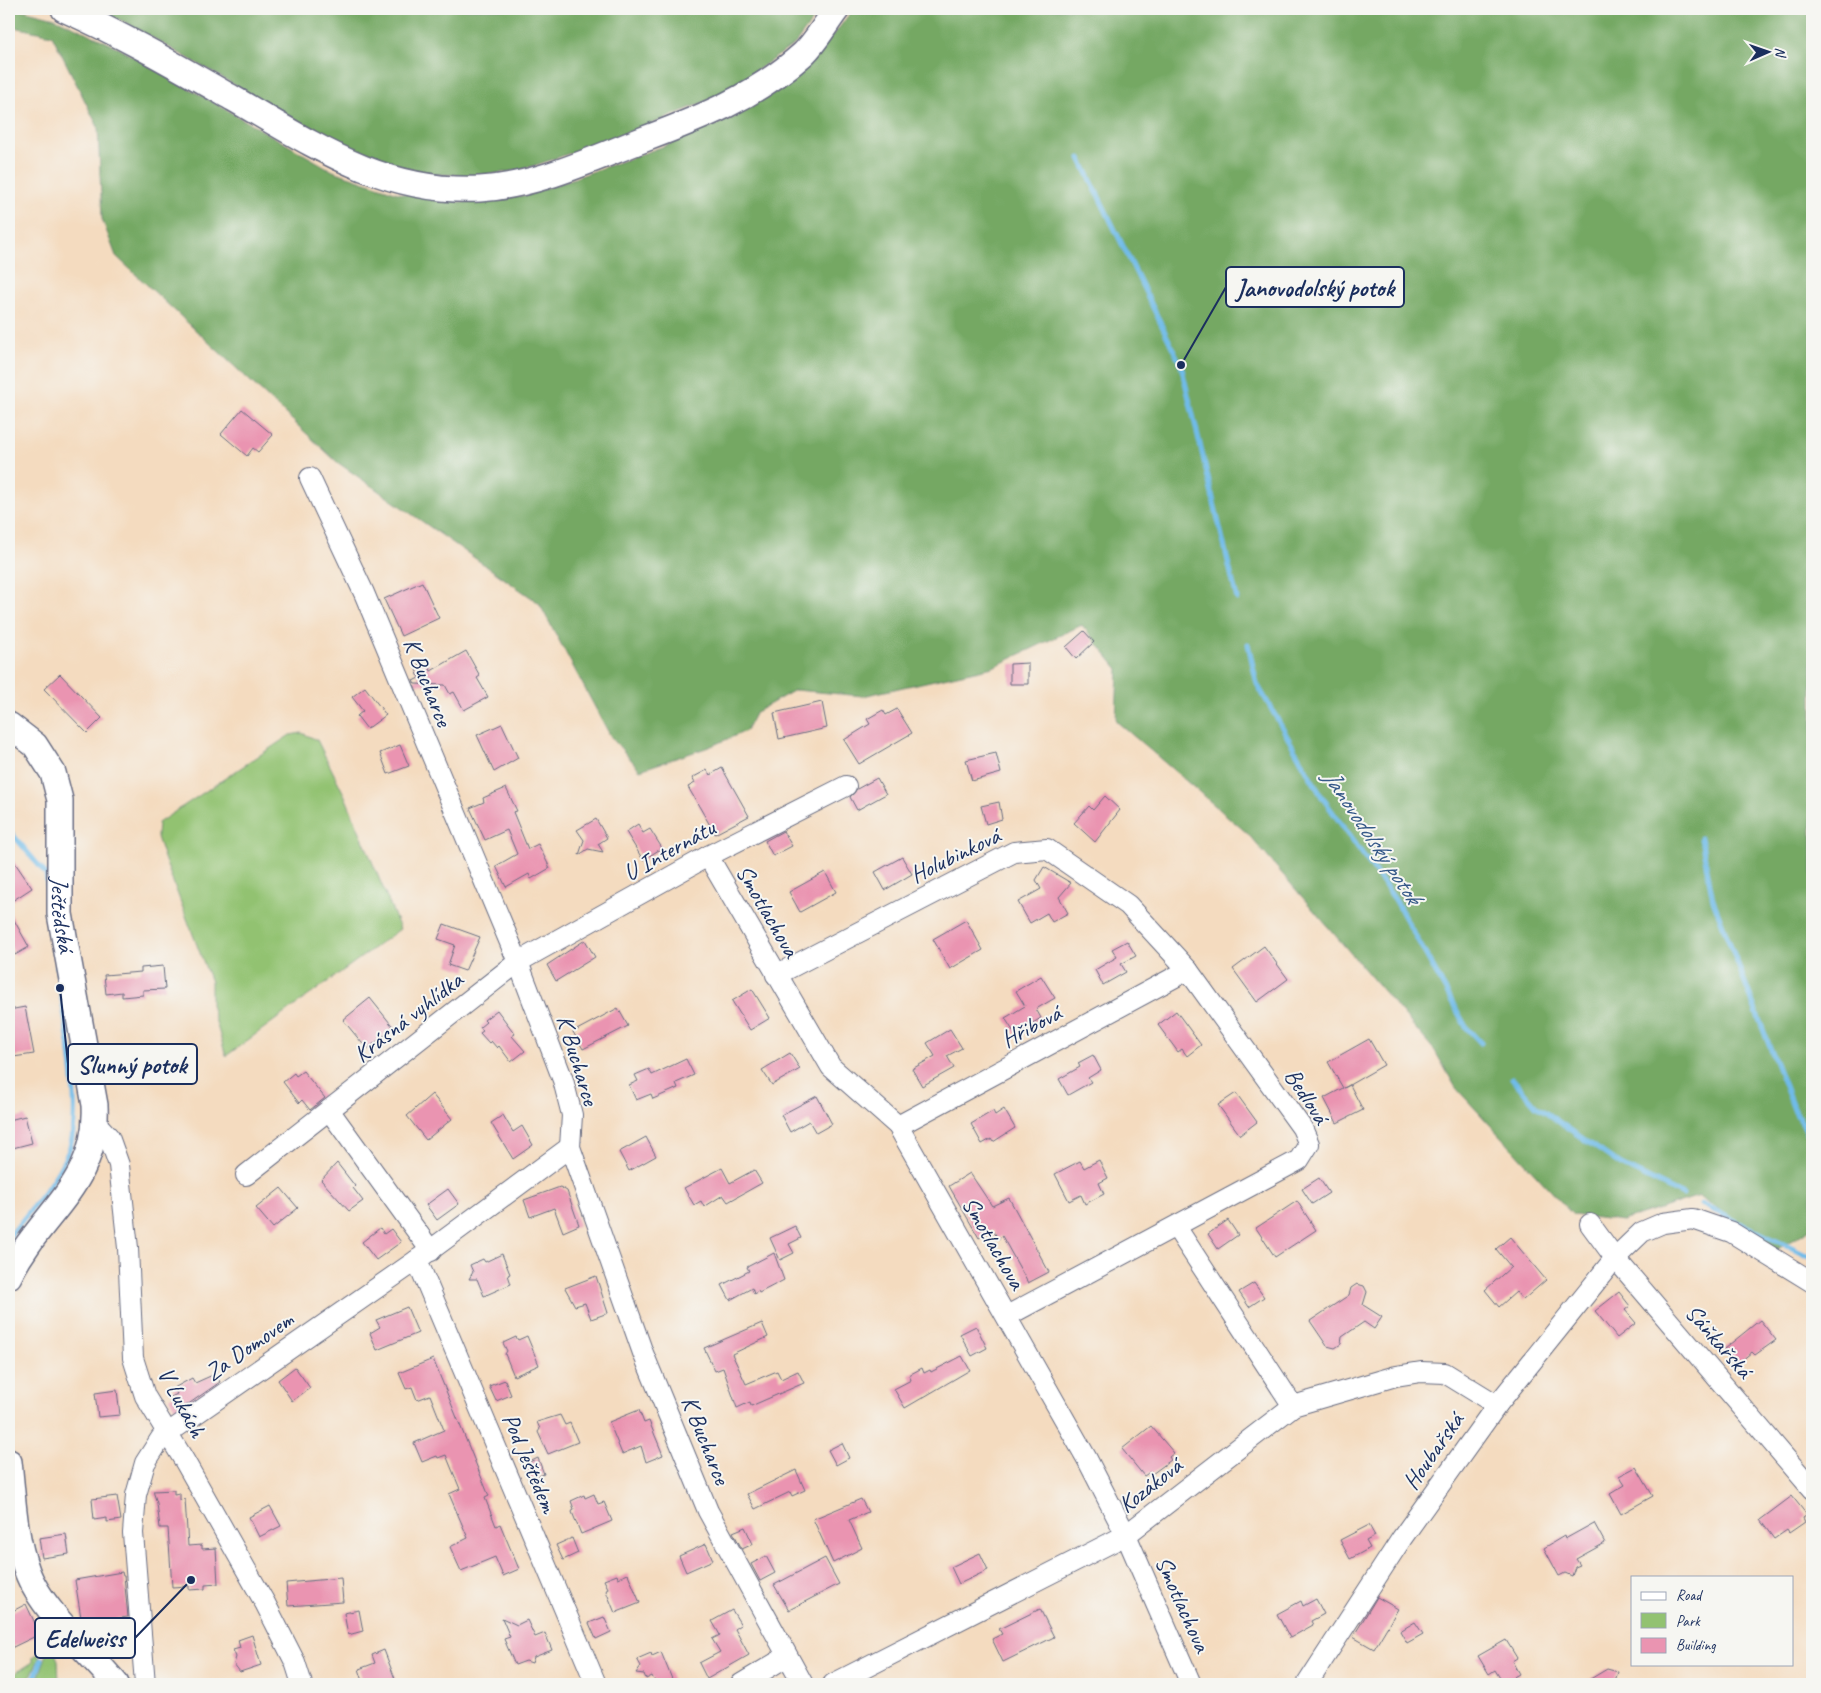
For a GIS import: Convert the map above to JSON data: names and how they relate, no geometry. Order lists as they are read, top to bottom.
{
  "streets": {
    "street": [
      "K Bucharce",
      "U Internátu",
      "Holubinková",
      "Smotlachova",
      "Ještědská",
      "Krásná vyhlídka",
      "Hřibová",
      "Bedlová",
      "Sáňkařská",
      "Za Domovem",
      "V Lukách",
      "Houbařská",
      "Pod Ještědem",
      "Kozáková"
    ]
  },
  "crossings": [
    ["K Bucharce", "U Internátu"],
    ["K Bucharce", "Krásná vyhlídka"],
    ["K Bucharce", "Za Domovem"],
    ["U Internátu", "Smotlachova"],
    ["U Internátu", "Krásná vyhlídka"],
    ["Holubinková", "Smotlachova"],
    ["Holubinková", "Hřibová"],
    ["Holubinková", "Bedlová"],
    ["Smotlachova", "Hřibová"],
    ["Smotlachova", "Bedlová"],
    ["Smotlachova", "Kozáková"],
    ["Ještědská", "V Lukách"],
    ["Hřibová", "Bedlová"],
    ["Sáňkařská", "Houbařská"],
    ["Za Domovem", "V Lukách"],
    ["Za Domovem", "Pod Ještědem"],
    ["Houbařská", "Kozáková"]
  ],
  "water": ["Janovodolský potok"],
  "places": ["Janovodolský potok", "Slunný potok", "Edelweiss"],
  "legend": ["Road", "Park", "Building"],
  "north": "right"
}
